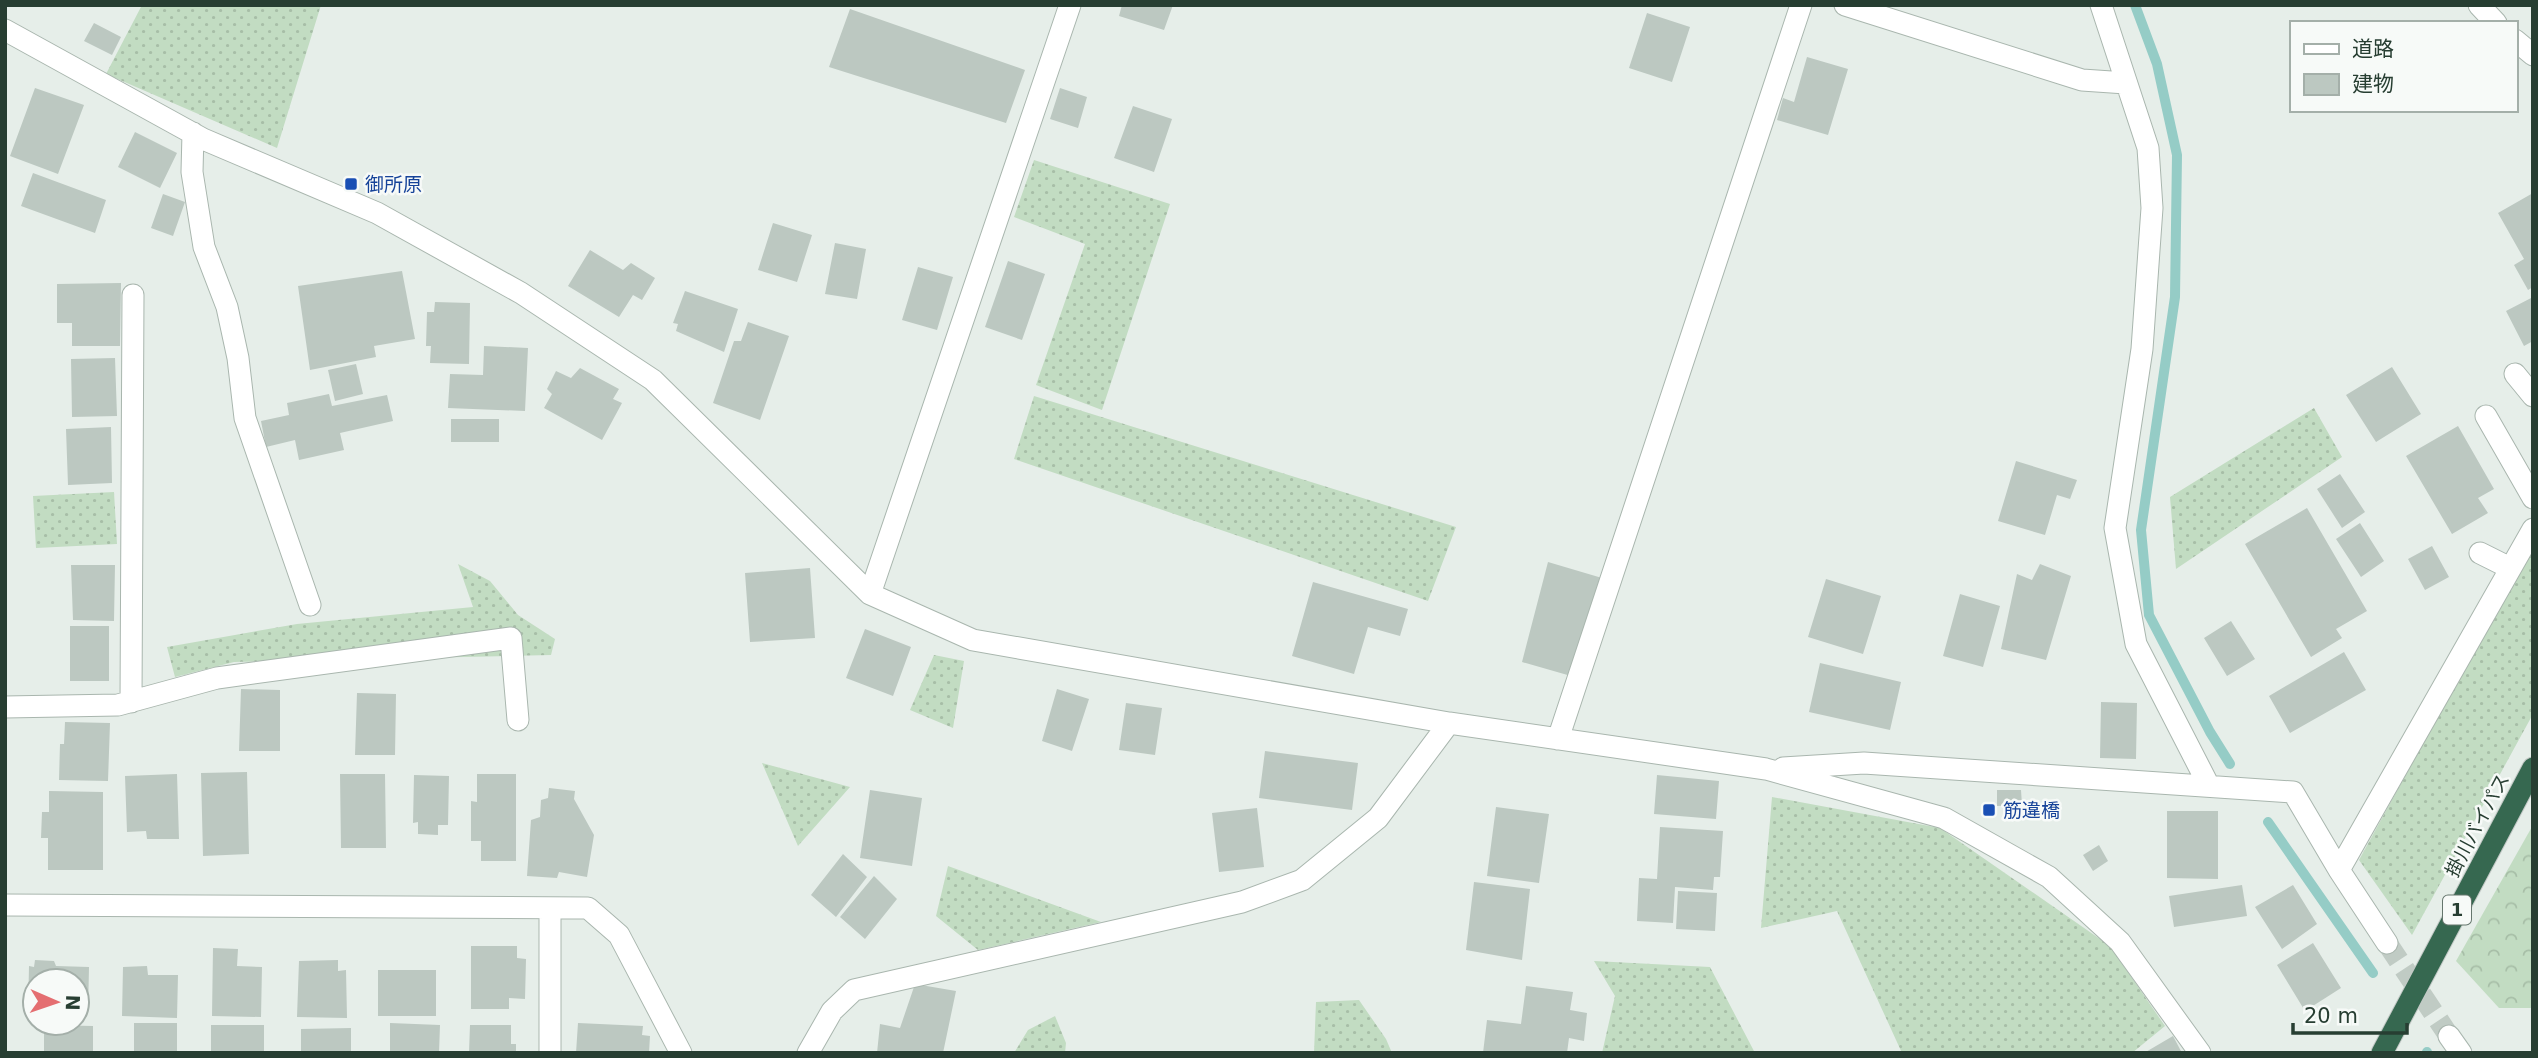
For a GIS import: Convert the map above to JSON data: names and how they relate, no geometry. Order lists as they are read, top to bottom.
{
  "streets": {
    "highway": ["掛川バイパス", "1"]
  },
  "places": {
    "transit": ["御所原", "筋違橋"]
  },
  "legend": ["道路", "建物"],
  "scale_bar": "20 m",
  "north": "right"
}
